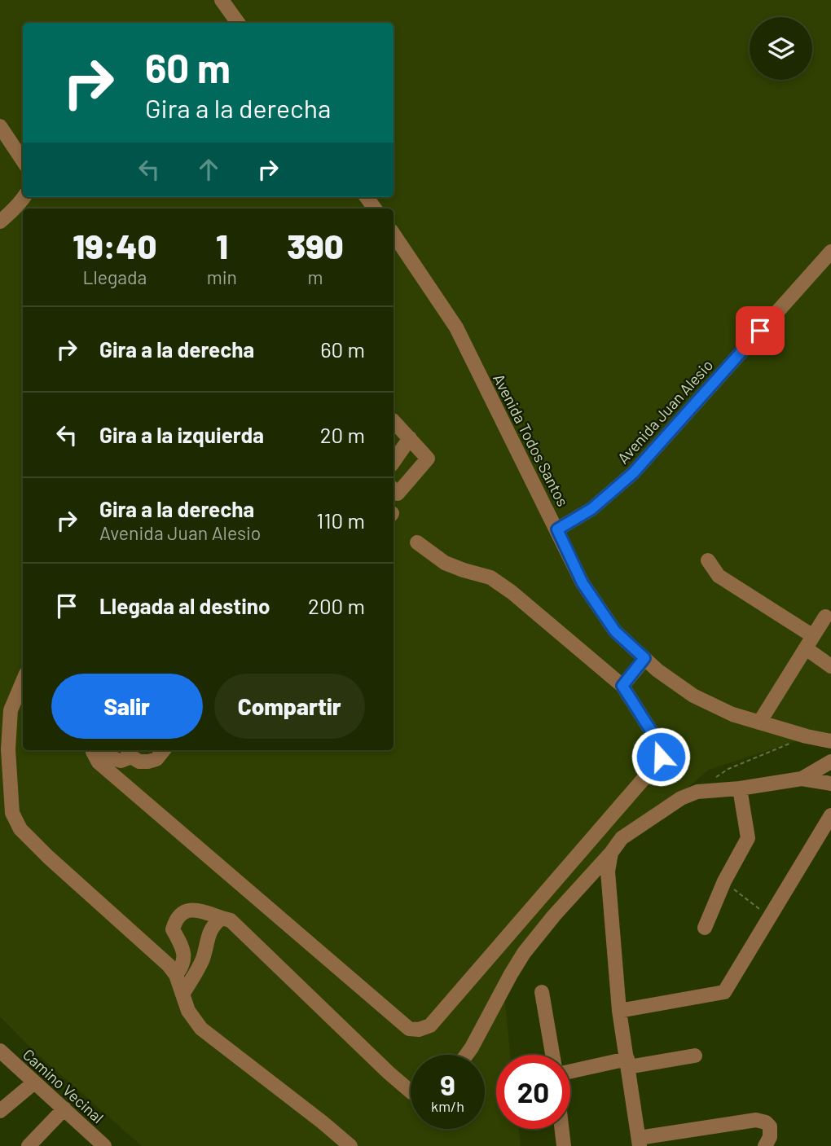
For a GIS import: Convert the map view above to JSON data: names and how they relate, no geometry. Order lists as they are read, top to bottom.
{
  "streets": {
    "street": ["Avenida Juan Alesio", "Avenida Todos Santos", "Camino Vecinal"]
  },
  "crossings": [
    ["Avenida Juan Alesio", "Avenida Todos Santos"]
  ],
  "page": {
    "turn": ["60 m", "Gira a la derecha"],
    "eta": [
      "19:40",
      "Llegada",
      "1",
      "min",
      "390",
      "m"
    ],
    "list": [
      {
        "name": "Gira a la derecha",
        "value": "60 m"
      },
      {
        "name": "Gira a la izquierda",
        "value": "20 m"
      },
      {
        "name": "Gira a la derecha",
        "note": "Avenida Juan Alesio",
        "value": "110 m"
      },
      {
        "name": "Llegada al destino",
        "value": "200 m"
      }
    ],
    "buttons": ["Salir", "Compartir"],
    "speed": "9 km/h",
    "limit": "20"
  }
}
